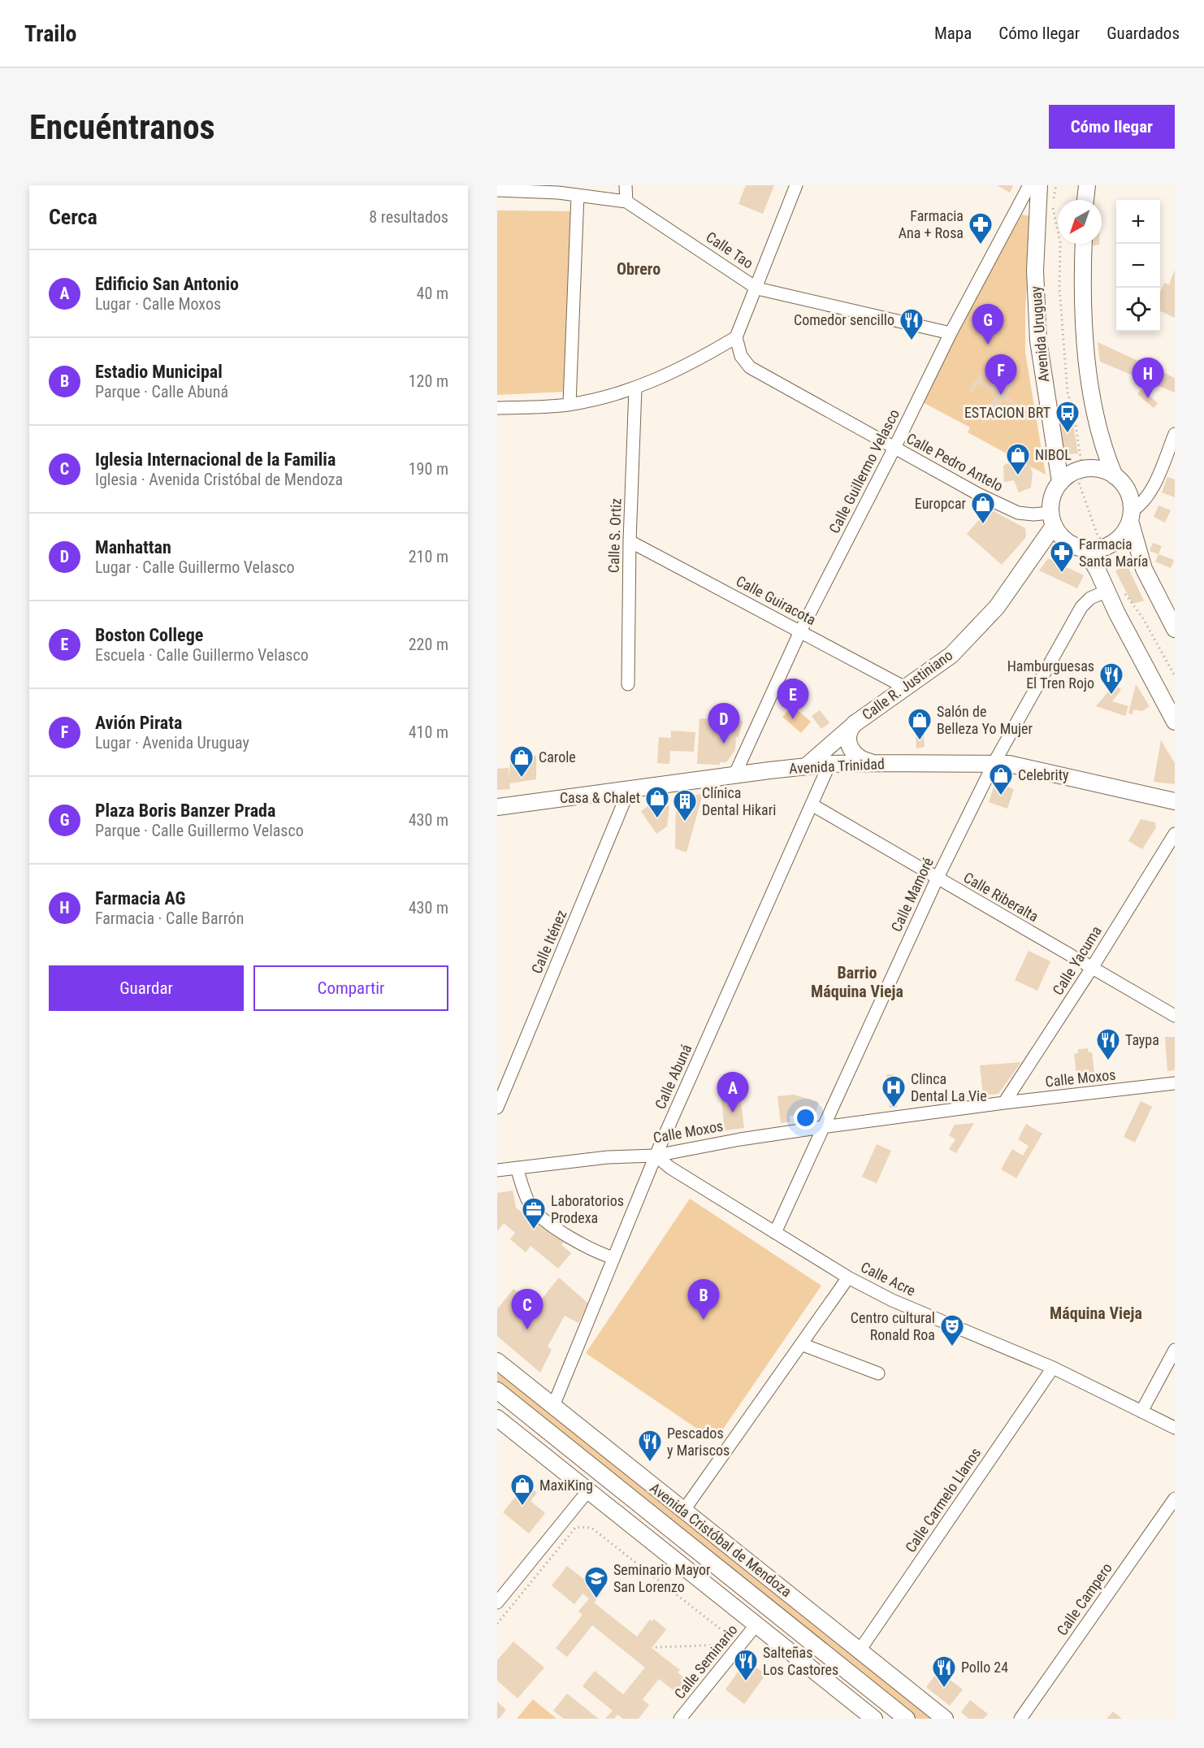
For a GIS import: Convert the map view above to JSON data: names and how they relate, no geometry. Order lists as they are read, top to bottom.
{
  "streets": {
    "main road": [
      "Avenida Uruguay",
      "Calle R. Justiniano",
      "Avenida Trinidad",
      "Avenida Cristóbal de Mendoza"
    ],
    "street": [
      "Calle Tao",
      "Calle Pedro Antelo",
      "Calle Guillermo Velasco",
      "Calle S. Ortiz",
      "Calle Guiracota",
      "Calle Mamoré",
      "Calle Riberalta",
      "Calle Iténez",
      "Calle Yacuma",
      "Calle Abuná",
      "Calle Moxos",
      "Calle Acre",
      "Calle Carmelo Llanos",
      "Calle Campero",
      "Calle Seminario"
    ]
  },
  "crossings": [
    ["Calle Tao", "Calle Guillermo Velasco"],
    ["Avenida Uruguay", "Calle R. Justiniano"],
    ["Calle Pedro Antelo", "Calle Guillermo Velasco"],
    ["Calle Pedro Antelo", "Calle R. Justiniano"],
    ["Calle Guillermo Velasco", "Calle Guiracota"],
    ["Calle Guillermo Velasco", "Avenida Trinidad"],
    ["Calle S. Ortiz", "Calle Guiracota"],
    ["Calle Guiracota", "Calle R. Justiniano"],
    ["Calle R. Justiniano", "Avenida Trinidad"],
    ["Avenida Trinidad", "Calle Mamoré"],
    ["Avenida Trinidad", "Calle Iténez"],
    ["Avenida Trinidad", "Calle Abuná"],
    ["Calle Mamoré", "Calle Riberalta"],
    ["Calle Mamoré", "Calle Moxos"],
    ["Calle Mamoré", "Calle Acre"],
    ["Calle Riberalta", "Calle Yacuma"],
    ["Calle Riberalta", "Calle Abuná"],
    ["Calle Yacuma", "Calle Moxos"],
    ["Calle Abuná", "Calle Moxos"],
    ["Calle Abuná", "Calle Acre"],
    ["Calle Abuná", "Avenida Cristóbal de Mendoza"],
    ["Calle Moxos", "Calle Acre"],
    ["Calle Acre", "Calle Carmelo Llanos"],
    ["Calle Carmelo Llanos", "Avenida Cristóbal de Mendoza"]
  ],
  "districts": ["Obrero", "Barrio Máquina Vieja", "Máquina Vieja"],
  "places": {
    "pharmacy": ["Farmacia Ana + Rosa", "Farmacia Santa María"],
    "restaurant": [
      "Comedor sencillo",
      "Hamburguesas El Tren Rojo",
      "Taypa",
      "Pescados y Mariscos",
      "Salteñas Los Castores",
      "Pollo 24"
    ],
    "bus stop": ["ESTACION BRT"],
    "shop": [
      "NIBOL",
      "Europcar",
      "Salón de Belleza Yo Mujer",
      "Carole",
      "Celebrity",
      "Casa & Chalet",
      "MaxiKing"
    ],
    "building": ["Clínica Dental Hikari"],
    "hospital": ["Clinca Dental La Vie"],
    "office": ["Laboratorios Prodexa"],
    "theatre": ["Centro cultural Ronald Roa"],
    "school or university": ["Seminario Mayor San Lorenzo"]
  },
  "north": "bottom left",
  "page": {
    "header": "Trailo",
    "nav": ["Mapa", "Cómo llegar", "Guardados"],
    "buttons": [
      "Cómo llegar",
      ["Guardar", "Compartir"]
    ],
    "title": "Encuéntranos",
    "heading": ["Cerca", "8 resultados"],
    "map_buttons": ["+", "−"],
    "list": [
      {
        "mark": "A",
        "name": "Edificio San Antonio",
        "note": "Lugar · Calle Moxos",
        "value": "40 m"
      },
      {
        "mark": "B",
        "name": "Estadio Municipal",
        "note": "Parque · Calle Abuná",
        "value": "120 m"
      },
      {
        "mark": "C",
        "name": "Iglesia Internacional de la Familia",
        "note": "Iglesia · Avenida Cristóbal de Mendoza",
        "value": "190 m"
      },
      {
        "mark": "D",
        "name": "Manhattan",
        "note": "Lugar · Calle Guillermo Velasco",
        "value": "210 m"
      },
      {
        "mark": "E",
        "name": "Boston College",
        "note": "Escuela · Calle Guillermo Velasco",
        "value": "220 m"
      },
      {
        "mark": "F",
        "name": "Avión Pirata",
        "note": "Lugar · Avenida Uruguay",
        "value": "410 m"
      },
      {
        "mark": "G",
        "name": "Plaza Boris Banzer Prada",
        "note": "Parque · Calle Guillermo Velasco",
        "value": "430 m"
      },
      {
        "mark": "H",
        "name": "Farmacia AG",
        "note": "Farmacia · Calle Barrón",
        "value": "430 m"
      }
    ],
    "pins": [
      "G",
      "F",
      "H",
      "E",
      "D",
      "A",
      "B",
      "C"
    ]
  }
}
